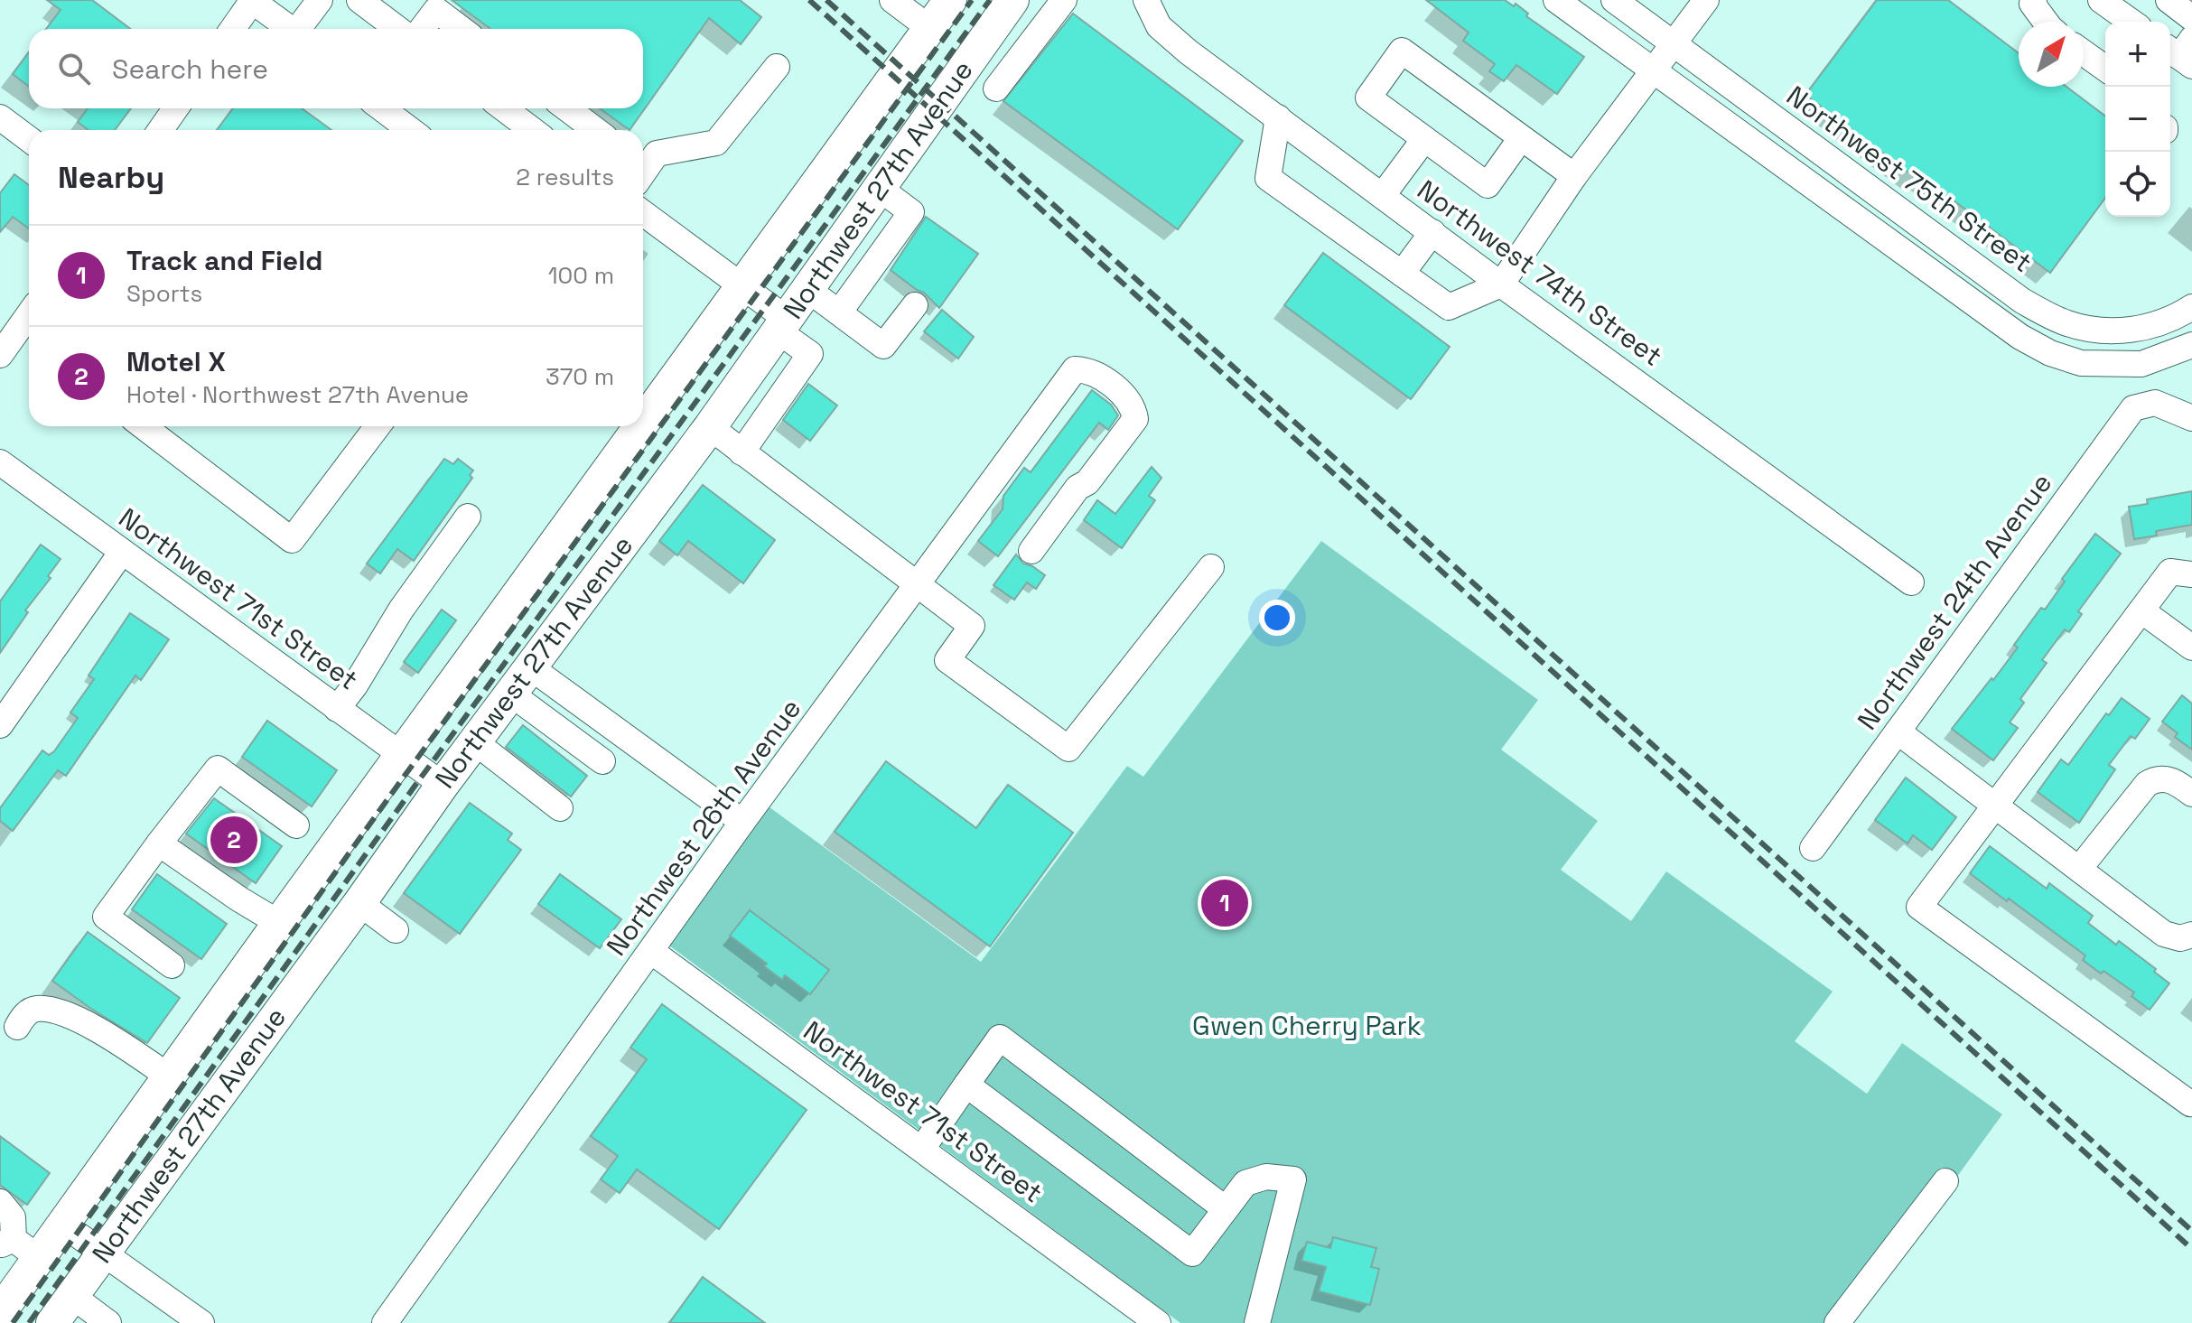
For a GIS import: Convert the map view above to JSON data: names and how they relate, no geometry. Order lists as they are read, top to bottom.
{
  "streets": {
    "main road": ["Northwest 27th Avenue"],
    "street": [
      "Northwest 75th Street",
      "Northwest 74th Street",
      "Northwest 71st Street",
      "Northwest 24th Avenue",
      "Northwest 26th Avenue"
    ]
  },
  "crossings": [
    ["Northwest 27th Avenue", "Northwest 71st Street"],
    ["Northwest 71st Street", "Northwest 26th Avenue"]
  ],
  "parks": ["Gwen Cherry Park"],
  "north": "top right",
  "page": {
    "map_buttons": ["+", "−"],
    "search": "Search here",
    "heading": ["Nearby", "2 results"],
    "list": [
      {
        "mark": "1",
        "name": "Track and Field",
        "note": "Sports",
        "value": "100 m"
      },
      {
        "mark": "2",
        "name": "Motel X",
        "note": "Hotel · Northwest 27th Avenue",
        "value": "370 m"
      }
    ],
    "pins": ["2", "1"]
  }
}
